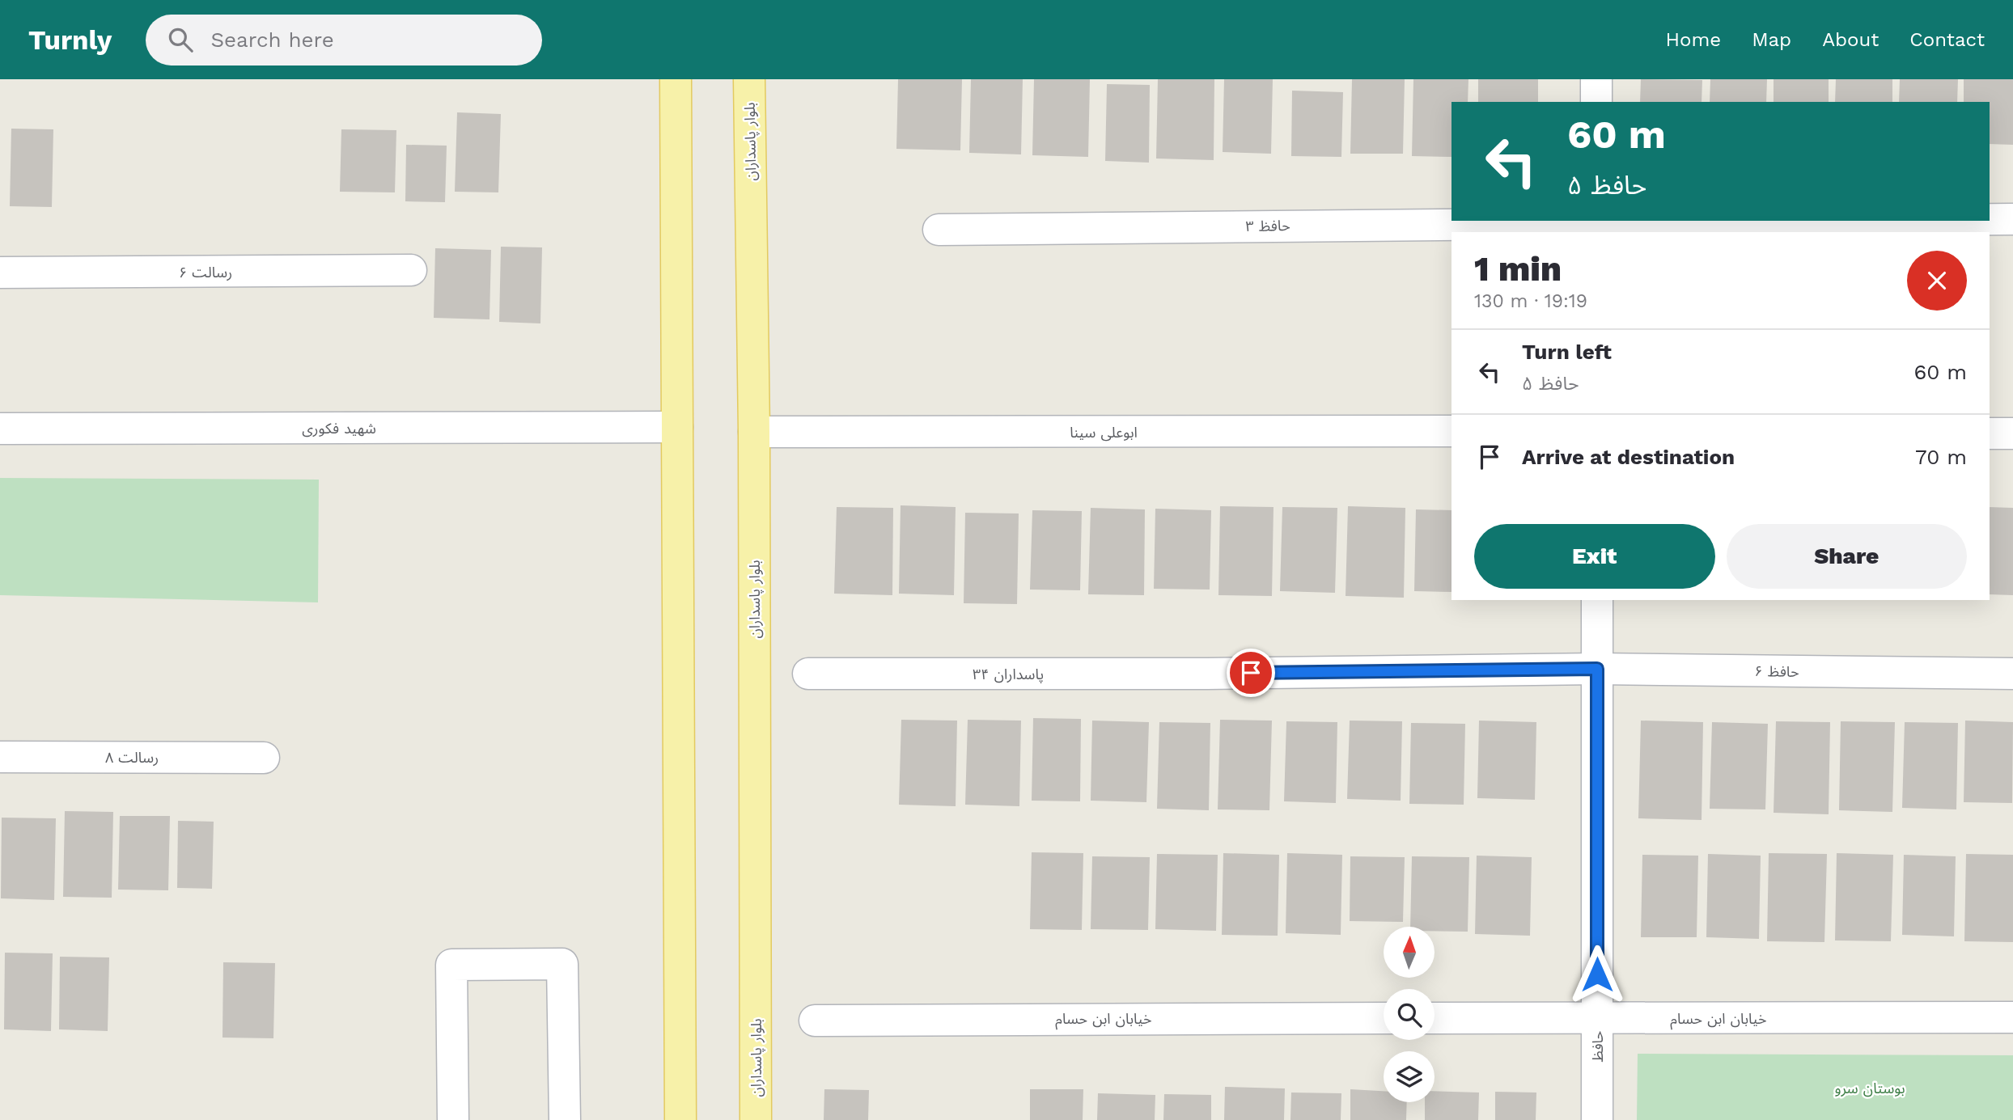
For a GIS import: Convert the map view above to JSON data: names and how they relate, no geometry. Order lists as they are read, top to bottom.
{
  "streets": {
    "main road": ["بلوار پاسداران"],
    "street": [
      "حافظ ۳",
      "رسالت ۶",
      "شهید فکوری",
      "ابوعلی سینا",
      "حافظ ۶",
      "پاسداران ۳۴",
      "رسالت ۸",
      "خیابان ابن حسام",
      "حافظ"
    ]
  },
  "crossings": [
    ["بلوار پاسداران", "ابوعلی سینا"],
    ["حافظ ۶", "پاسداران ۳۴"],
    ["حافظ ۶", "حافظ"],
    ["خیابان ابن حسام", "حافظ"]
  ],
  "parks": ["بوستان سرو"],
  "north": "top",
  "page": {
    "header": "Turnly",
    "search": "Search here",
    "nav": [
      "Home",
      "Map",
      "About",
      "Contact"
    ],
    "turn": ["60 m", "حافظ ۵"],
    "heading": ["1 min", "130 m · 19:19"],
    "list": [
      {
        "name": "Turn left",
        "note": "حافظ ۵",
        "value": "60 m"
      },
      {
        "name": "Arrive at destination",
        "value": "70 m"
      }
    ],
    "buttons": ["Exit", "Share"]
  }
}
